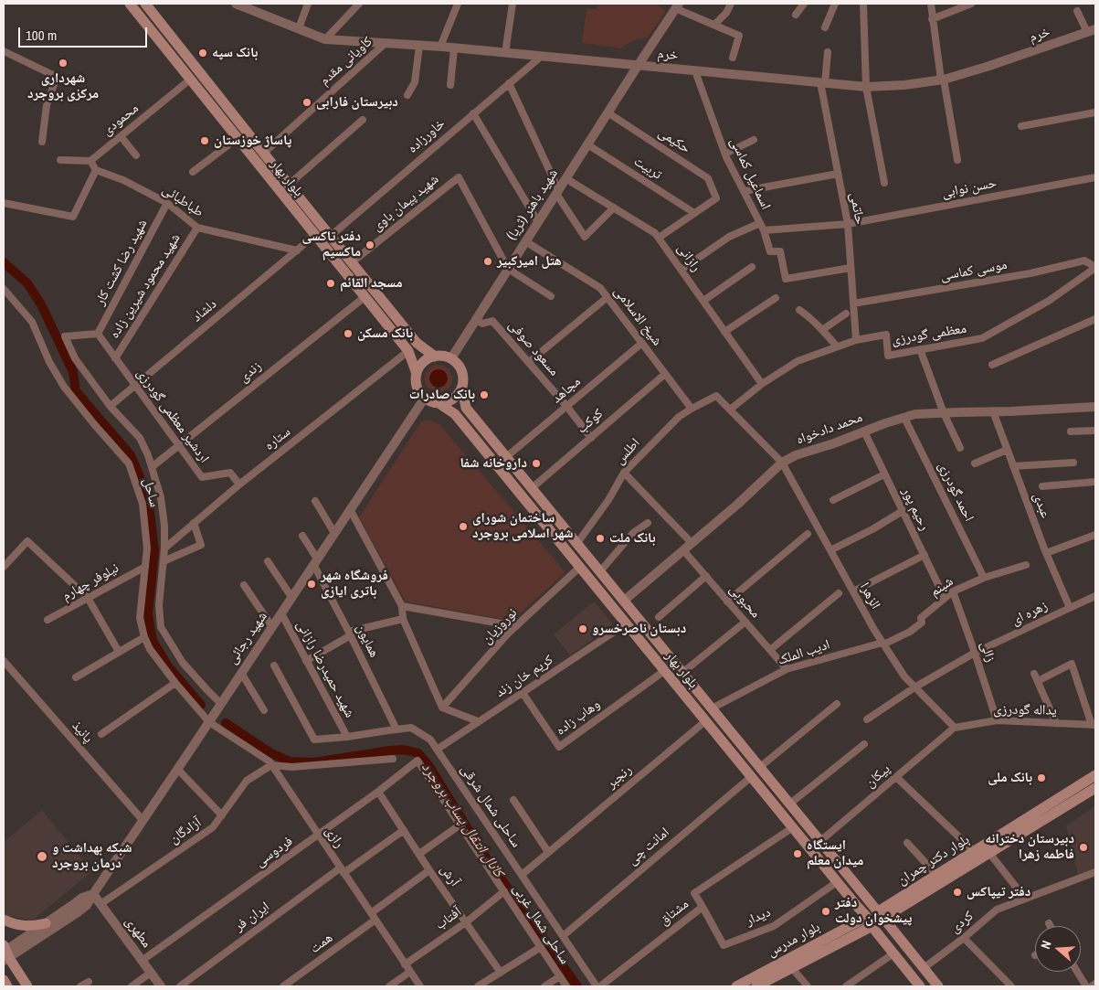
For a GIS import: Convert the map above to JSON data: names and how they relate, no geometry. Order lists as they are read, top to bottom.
{
  "streets": {
    "main road": ["بلوار بهار", "بلوار دکتر چمران", "بلوار مدرس"],
    "street": [
      "خرم",
      "کاویانی مقدم",
      "محمودی",
      "خاورزاده",
      "حکیمی",
      "تربیت",
      "اسماعیل کماسی",
      "حسن نوابی",
      "طباطبائی",
      "شهید پیمان باوی",
      "شهید باهنر (ثریا)",
      "حاتمی",
      "رازانی",
      "شهید رضا کشت کار",
      "موسی کماسی",
      "شهید محمود شیرین زاده",
      "دلشاد",
      "شیخ الاسلامی",
      "معظمی گودرزی",
      "مسعود صوفی",
      "زندی",
      "مجاهد",
      "اردشیر معظمی گودرزی",
      "کوکب",
      "محمد دادخواه",
      "ستاره",
      "اطلس",
      "احمد گودرزی",
      "ساحل",
      "عبدی",
      "رحیم پور",
      "نیلوفر چهارم",
      "شبنم",
      "الزهرا",
      "محبوبی",
      "زهره ای",
      "نوروزیان",
      "شهید رجائی",
      "همایون",
      "زالی",
      "ادیب الملک",
      "شهید حمیدرضا رازانی",
      "کریم خان زند",
      "یداله گودرزی",
      "وهاب زاده",
      "پانیذ",
      "پیکان",
      "رنجبر",
      "ساحلی شمال شرقی",
      "آزادگان",
      "رازی",
      "امانت چی",
      "فردوسی",
      "آرش",
      "مشتاق",
      "ایران فر",
      "دیدار",
      "آفتاب",
      "کردی",
      "ساحلی شمال غربی",
      "مطهری",
      "همت"
    ]
  },
  "crossings": [
    ["خرم", "کاویانی مقدم"],
    ["خرم", "خاورزاده"],
    ["خرم", "اسماعیل کماسی"],
    ["خرم", "شهید باهنر (ثریا)"],
    ["خرم", "حاتمی"],
    ["کاویانی مقدم", "بلوار بهار"],
    ["محمودی", "بلوار بهار"],
    ["خاورزاده", "بلوار بهار"],
    ["حکیمی", "تربیت"],
    ["حکیمی", "شهید باهنر (ثریا)"],
    ["تربیت", "شهید باهنر (ثریا)"],
    ["اسماعیل کماسی", "حسن نوابی"],
    ["اسماعیل کماسی", "حاتمی"],
    ["بلوار بهار", "شهید پیمان باوی"],
    ["بلوار بهار", "شهید باهنر (ثریا)"],
    ["بلوار بهار", "دلشاد"],
    ["بلوار بهار", "زندی"],
    ["بلوار بهار", "مجاهد"],
    ["بلوار بهار", "کوکب"],
    ["بلوار بهار", "محمد دادخواه"],
    ["بلوار بهار", "ستاره"],
    ["بلوار بهار", "اطلس"],
    ["بلوار بهار", "نوروزیان"],
    ["بلوار بهار", "شهید رجائی"],
    ["بلوار بهار", "ادیب الملک"],
    ["بلوار بهار", "کریم خان زند"],
    ["بلوار بهار", "وهاب زاده"],
    ["بلوار بهار", "پیکان"],
    ["بلوار بهار", "رنجبر"],
    ["بلوار بهار", "امانت چی"],
    ["بلوار بهار", "بلوار دکتر چمران"],
    ["بلوار بهار", "مشتاق"],
    ["بلوار بهار", "دیدار"],
    ["بلوار بهار", "کردی"],
    ["بلوار بهار", "بلوار مدرس"],
    ["حسن نوابی", "حاتمی"],
    ["طباطبائی", "شهید رضا کشت کار"],
    ["طباطبائی", "شهید محمود شیرین زاده"],
    ["طباطبائی", "دلشاد"],
    ["شهید پیمان باوی", "شهید باهنر (ثریا)"],
    ["شهید باهنر (ثریا)", "رازانی"],
    ["شهید باهنر (ثریا)", "شیخ الاسلامی"],
    ["شهید باهنر (ثریا)", "مسعود صوفی"],
    ["شهید باهنر (ثریا)", "شهید رجائی"],
    ["حاتمی", "موسی کماسی"],
    ["حاتمی", "معظمی گودرزی"],
    ["رازانی", "معظمی گودرزی"],
    ["شهید رضا کشت کار", "اردشیر معظمی گودرزی"],
    ["شهید رضا کشت کار", "ساحل"],
    ["موسی کماسی", "معظمی گودرزی"],
    ["شهید محمود شیرین زاده", "اردشیر معظمی گودرزی"],
    ["دلشاد", "اردشیر معظمی گودرزی"],
    ["دلشاد", "ساحل"],
    ["شیخ الاسلامی", "مجاهد"],
    ["شیخ الاسلامی", "کوکب"],
    ["شیخ الاسلامی", "اطلس"],
    ["معظمی گودرزی", "الزهرا"],
    ["مسعود صوفی", "مجاهد"],
    ["مسعود صوفی", "کوکب"],
    ["زندی", "اردشیر معظمی گودرزی"],
    ["زندی", "ساحل"],
    ["اردشیر معظمی گودرزی", "ستاره"],
    ["اردشیر معظمی گودرزی", "ساحل"],
    ["محمد دادخواه", "احمد گودرزی"],
    ["محمد دادخواه", "عبدی"],
    ["محمد دادخواه", "رحیم پور"],
    ["محمد دادخواه", "الزهرا"],
    ["محمد دادخواه", "محبوبی"],
    ["ستاره", "ساحل"],
    ["اطلس", "الزهرا"],
    ["احمد گودرزی", "شبنم"],
    ["ساحل", "نیلوفر چهارم"],
    ["ساحل", "شهید رجائی"],
    ["ساحل", "رازی"],
    ["عبدی", "زهره ای"],
    ["رحیم پور", "شبنم"],
    ["شبنم", "الزهرا"],
    ["شبنم", "زالی"],
    ["شبنم", "ادیب الملک"],
    ["الزهرا", "زهره ای"],
    ["الزهرا", "ادیب الملک"],
    ["الزهرا", "یداله گودرزی"],
    ["الزهرا", "پیکان"],
    ["محبوبی", "ادیب الملک"],
    ["زهره ای", "زالی"],
    ["شهید رجائی", "همایون"],
    ["شهید رجائی", "شهید حمیدرضا رازانی"],
    ["شهید رجائی", "پانیذ"],
    ["شهید رجائی", "رازی"],
    ["شهید رجائی", "مطهری"],
    ["همایون", "ساحلی شمال شرقی"],
    ["زالی", "یداله گودرزی"],
    ["شهید حمیدرضا رازانی", "ساحلی شمال شرقی"],
    ["کریم خان زند", "وهاب زاده"],
    ["کریم خان زند", "ساحلی شمال شرقی"],
    ["یداله گودرزی", "پیکان"],
    ["رنجبر", "ساحلی شمال شرقی"],
    ["ساحلی شمال شرقی", "امانت چی"],
    ["ساحلی شمال شرقی", "مشتاق"],
    ["آزادگان", "رازی"],
    ["آزادگان", "مطهری"],
    ["رازی", "فردوسی"],
    ["رازی", "ایران فر"],
    ["رازی", "آفتاب"],
    ["رازی", "همت"],
    ["فردوسی", "آرش"],
    ["فردوسی", "ساحلی شمال غربی"],
    ["فردوسی", "مطهری"],
    ["آرش", "ایران فر"],
    ["آرش", "آفتاب"],
    ["آرش", "همت"],
    ["مشتاق", "دیدار"],
    ["آفتاب", "ساحلی شمال غربی"]
  ],
  "water": ["کانال انتقال پساب بروجرد"],
  "places": [
    "بانک سپه",
    "شهرداری مرکزی بروجرد",
    "دبیرستان فارابی",
    "پاساژ خوزستان",
    "دفتر تاکسی ماکسیم",
    "هتل امیرکبیر",
    "مسجد القائم",
    "بانک مسکن",
    "بانک صادرات",
    "داروخانه شفا",
    "ساختمان شورای شهر اسلامی بروجرد",
    "بانک ملت",
    "فروشگاه شهر باتری ایازی",
    "دبستان ناصرخسرو",
    "بانک ملی",
    "دبیرستان دخترانه فاطمه زهرا",
    "ایستگاه میدان معلم",
    "شبکه بهداشت و درمان بروجرد",
    "دفتر تیپاکس",
    "دفتر پیشخوان دولت"
  ],
  "scale_bar": "100 m",
  "north": "left"
}
